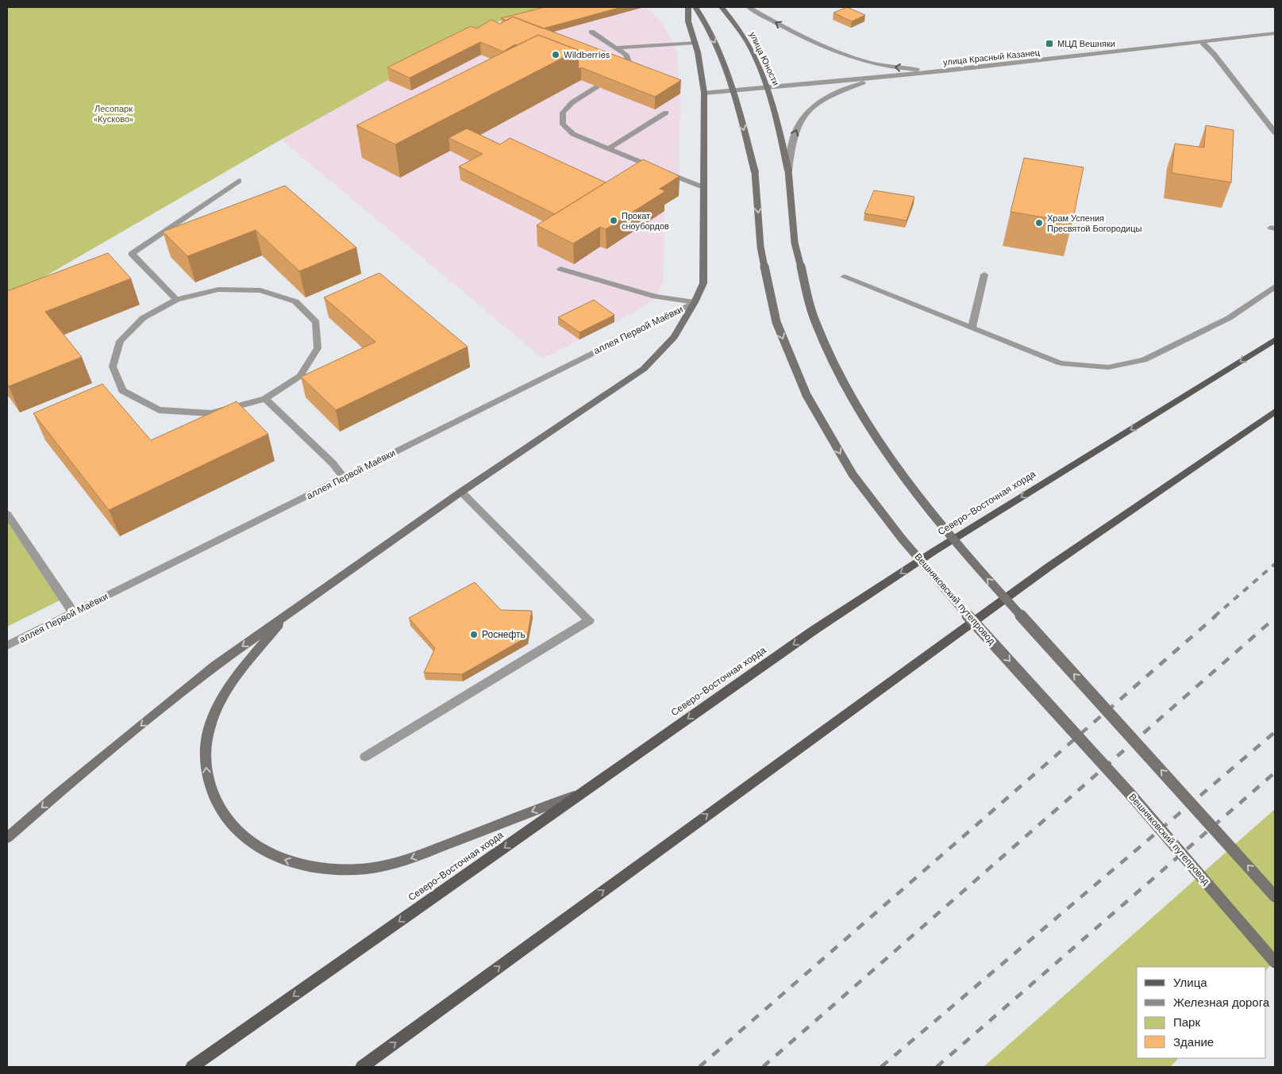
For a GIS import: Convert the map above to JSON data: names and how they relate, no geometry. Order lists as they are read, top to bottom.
{
  "streets": {
    "main road": ["улица Юности", "Северо-Восточная хорда", "Вешняковский путепровод"],
    "street": ["улица Красный Казанец", "аллея Первой Маёвки"]
  },
  "crossings": [
    ["улица Красный Казанец", "улица Юности"],
    ["улица Красный Казанец", "Вешняковский путепровод"]
  ],
  "parks": ["Лесопарк «Кусково»"],
  "places": {
    "transit": ["МЦД Вешняки"],
    "other": [
      "Wildberries",
      "Прокат сноубордов",
      "Храм Успения Пресвятой Богородицы",
      "Роснефть"
    ]
  },
  "legend": [
    "Улица",
    "Железная дорога",
    "Парк",
    "Здание"
  ]
}
